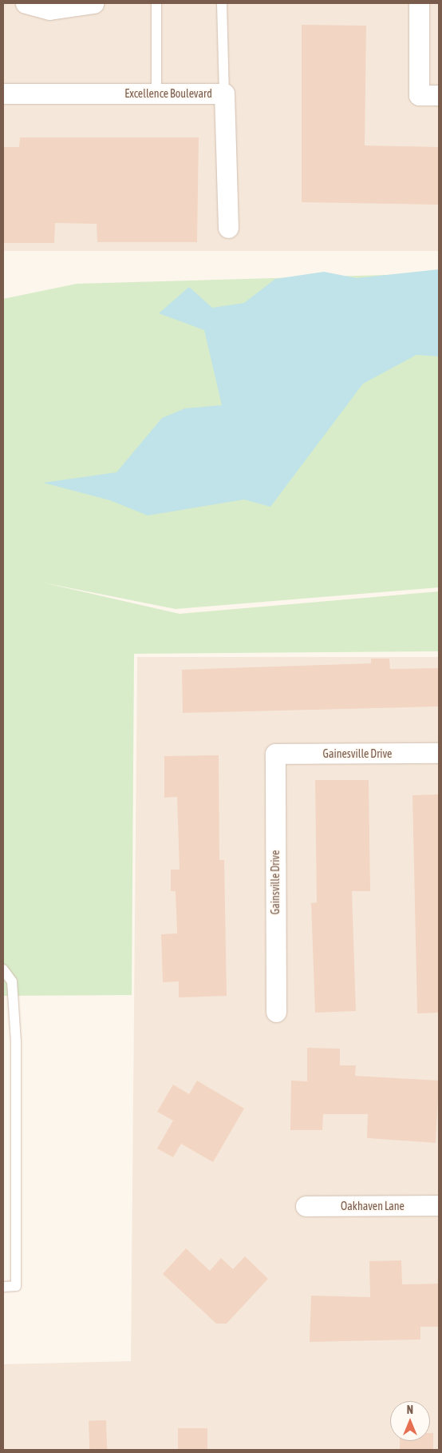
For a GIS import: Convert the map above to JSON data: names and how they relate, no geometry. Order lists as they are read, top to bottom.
{
  "streets": {
    "street": [
      "Excellence Boulevard",
      "Gainesville Drive",
      "Gainsville Drive",
      "Oakhaven Lane"
    ]
  },
  "crossings": [
    ["Gainesville Drive", "Gainsville Drive"]
  ],
  "north": "top"
}
